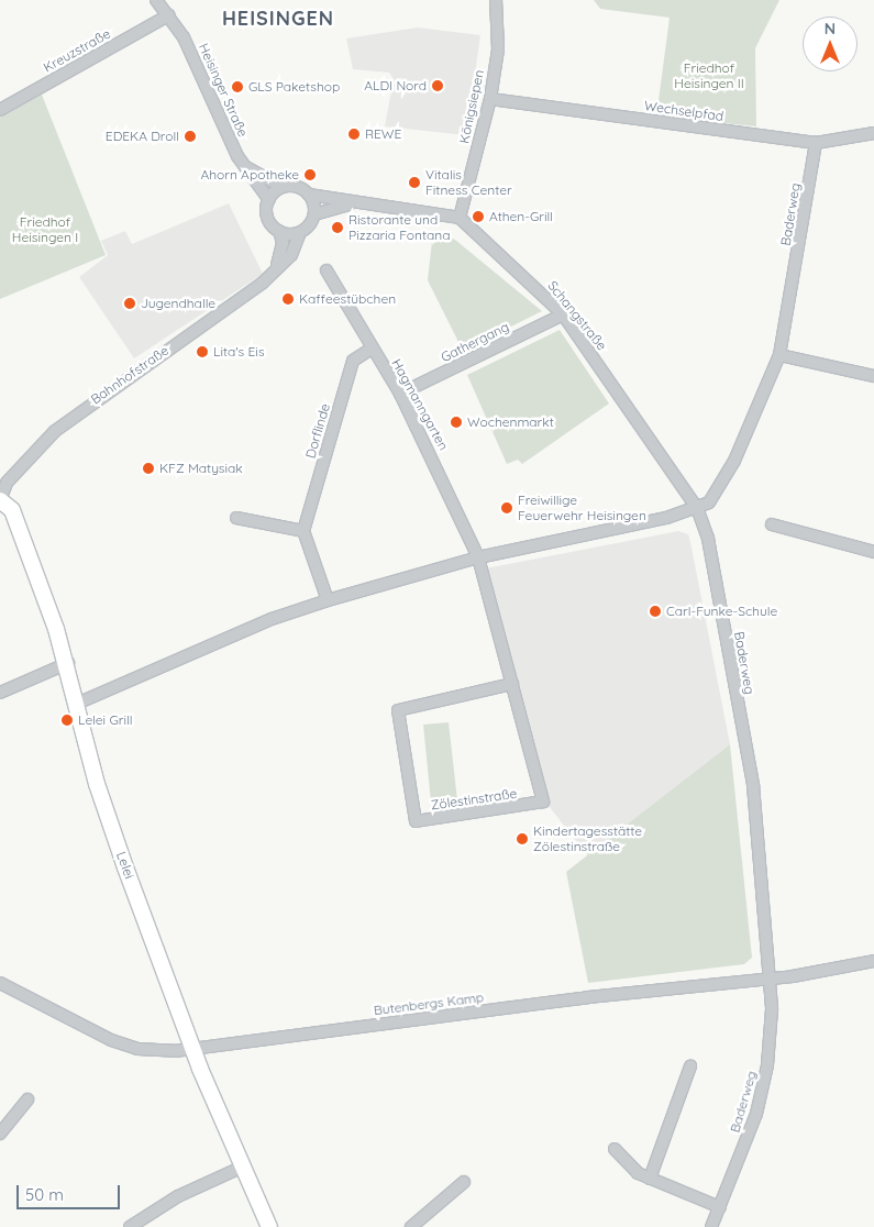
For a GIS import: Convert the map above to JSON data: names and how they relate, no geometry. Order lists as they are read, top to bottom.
{
  "streets": {
    "street": [
      "Kreuzstraße",
      "Heisinger Straße",
      "Königsiepen",
      "Wechselpfad",
      "Baderweg",
      "Schangstraße",
      "Gathergang",
      "Bahnhofstraße",
      "Hagmanngarten",
      "Dorflinde",
      "Zölestinstraße",
      "Lelei",
      "Butenbergs Kamp"
    ]
  },
  "crossings": [
    ["Kreuzstraße", "Heisinger Straße"],
    ["Heisinger Straße", "Bahnhofstraße"],
    ["Königsiepen", "Wechselpfad"],
    ["Königsiepen", "Schangstraße"],
    ["Wechselpfad", "Baderweg"],
    ["Baderweg", "Schangstraße"],
    ["Baderweg", "Butenbergs Kamp"],
    ["Schangstraße", "Gathergang"],
    ["Gathergang", "Hagmanngarten"],
    ["Bahnhofstraße", "Lelei"],
    ["Hagmanngarten", "Dorflinde"],
    ["Hagmanngarten", "Zölestinstraße"],
    ["Lelei", "Butenbergs Kamp"]
  ],
  "districts": ["HEISINGEN"],
  "parks": ["Friedhof Heisingen II", "Friedhof Heisingen I"],
  "places": [
    "ALDI Nord",
    "GLS Paketshop",
    "REWE",
    "EDEKA Droll",
    "Ahorn Apotheke",
    "Vitalis Fitness Center",
    "Athen-Grill",
    "Ristorante und Pizzaria Fontana",
    "Kaffeestübchen",
    "Jugendhalle",
    "Lita's Eis",
    "Wochenmarkt",
    "KFZ Matysiak",
    "Freiwillige Feuerwehr Heisingen",
    "Carl-Funke-Schule",
    "Lelei Grill",
    "Kindertagesstätte Zölestinstraße"
  ],
  "scale_bar": "50 m",
  "north": "top"
}
